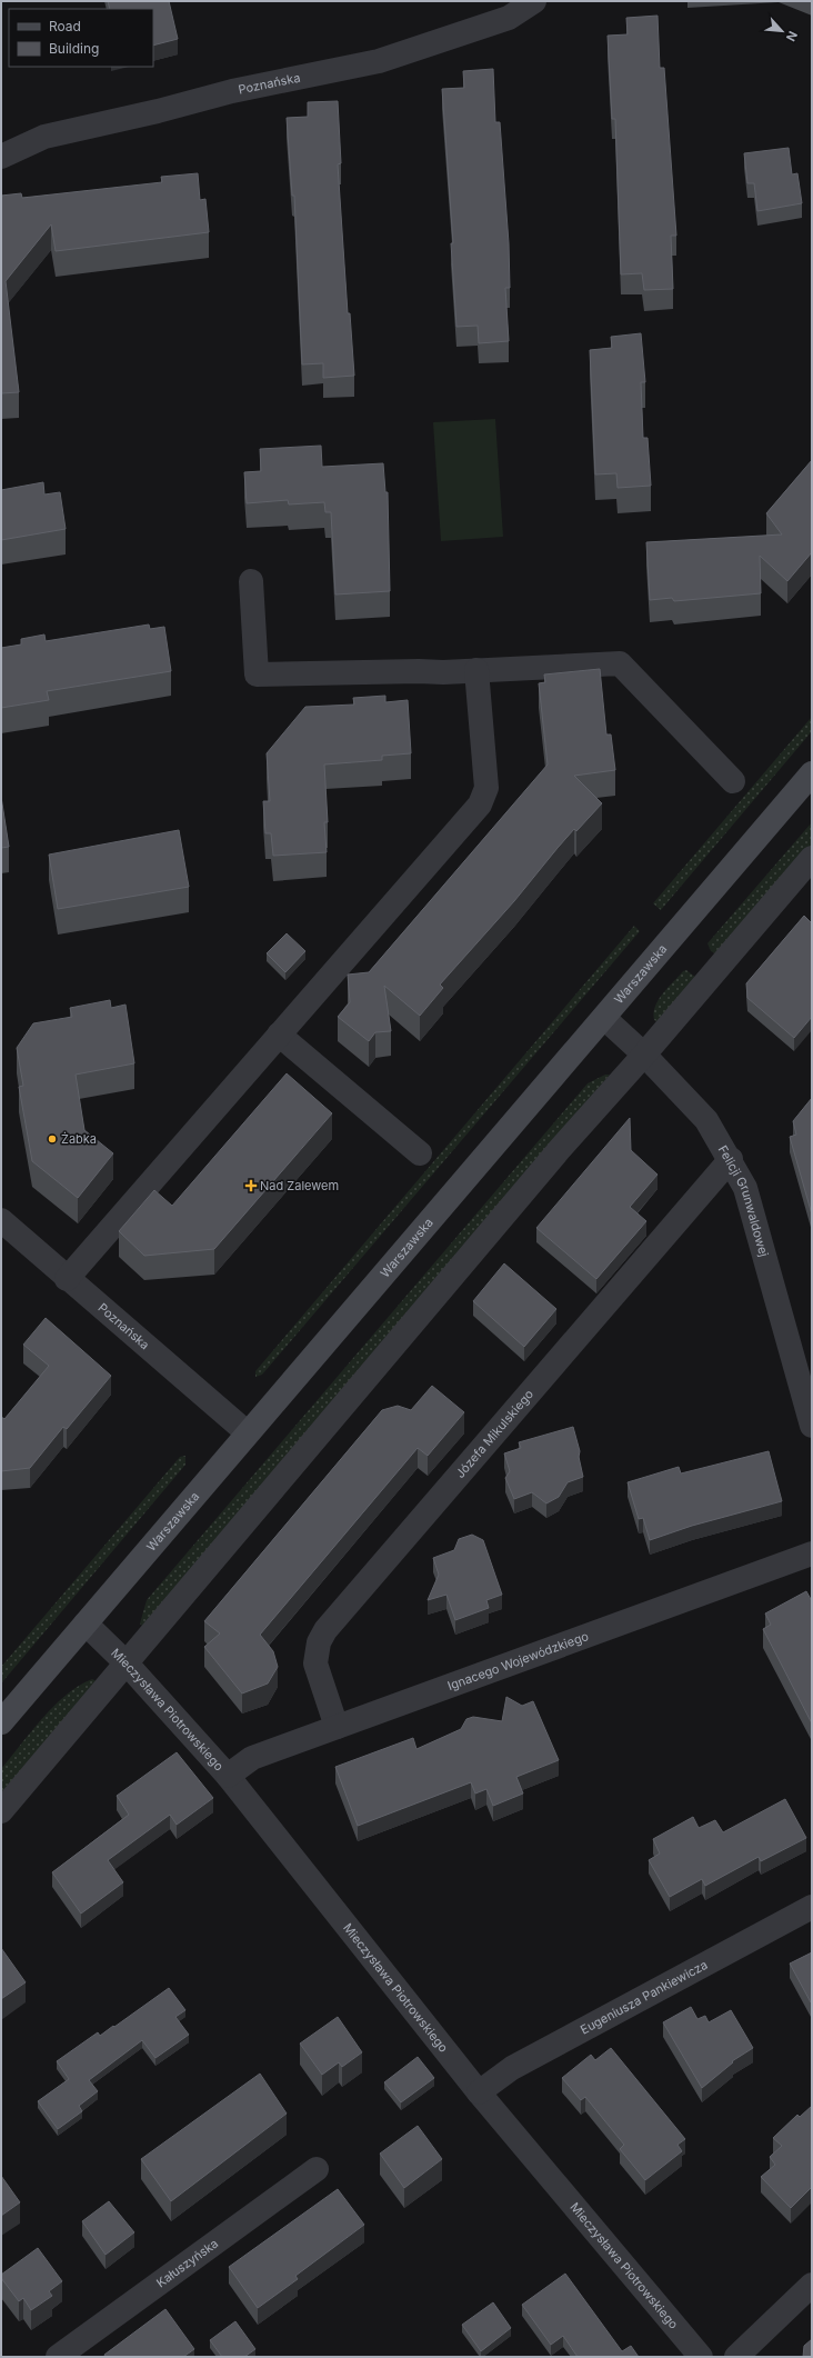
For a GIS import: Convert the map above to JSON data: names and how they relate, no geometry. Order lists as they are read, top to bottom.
{
  "streets": {
    "main road": ["Warszawska"],
    "street": [
      "Poznańska",
      "Felicji Grunwaldowej",
      "Józefa Mikulskiego",
      "Ignacego Wojewódzkiego",
      "Mieczysława Piotrowskiego",
      "Eugeniusza Pankiewicza",
      "Kałuszyńska"
    ]
  },
  "crossings": [
    ["Poznańska", "Warszawska"],
    ["Warszawska", "Felicji Grunwaldowej"],
    ["Warszawska", "Mieczysława Piotrowskiego"],
    ["Felicji Grunwaldowej", "Józefa Mikulskiego"],
    ["Józefa Mikulskiego", "Ignacego Wojewódzkiego"],
    ["Ignacego Wojewódzkiego", "Mieczysława Piotrowskiego"],
    ["Mieczysława Piotrowskiego", "Eugeniusza Pankiewicza"]
  ],
  "places": {
    "other": ["Żabka"],
    "health": ["Nad Zalewem"]
  },
  "legend": ["Road", "Building"],
  "north": "bottom right"
}
